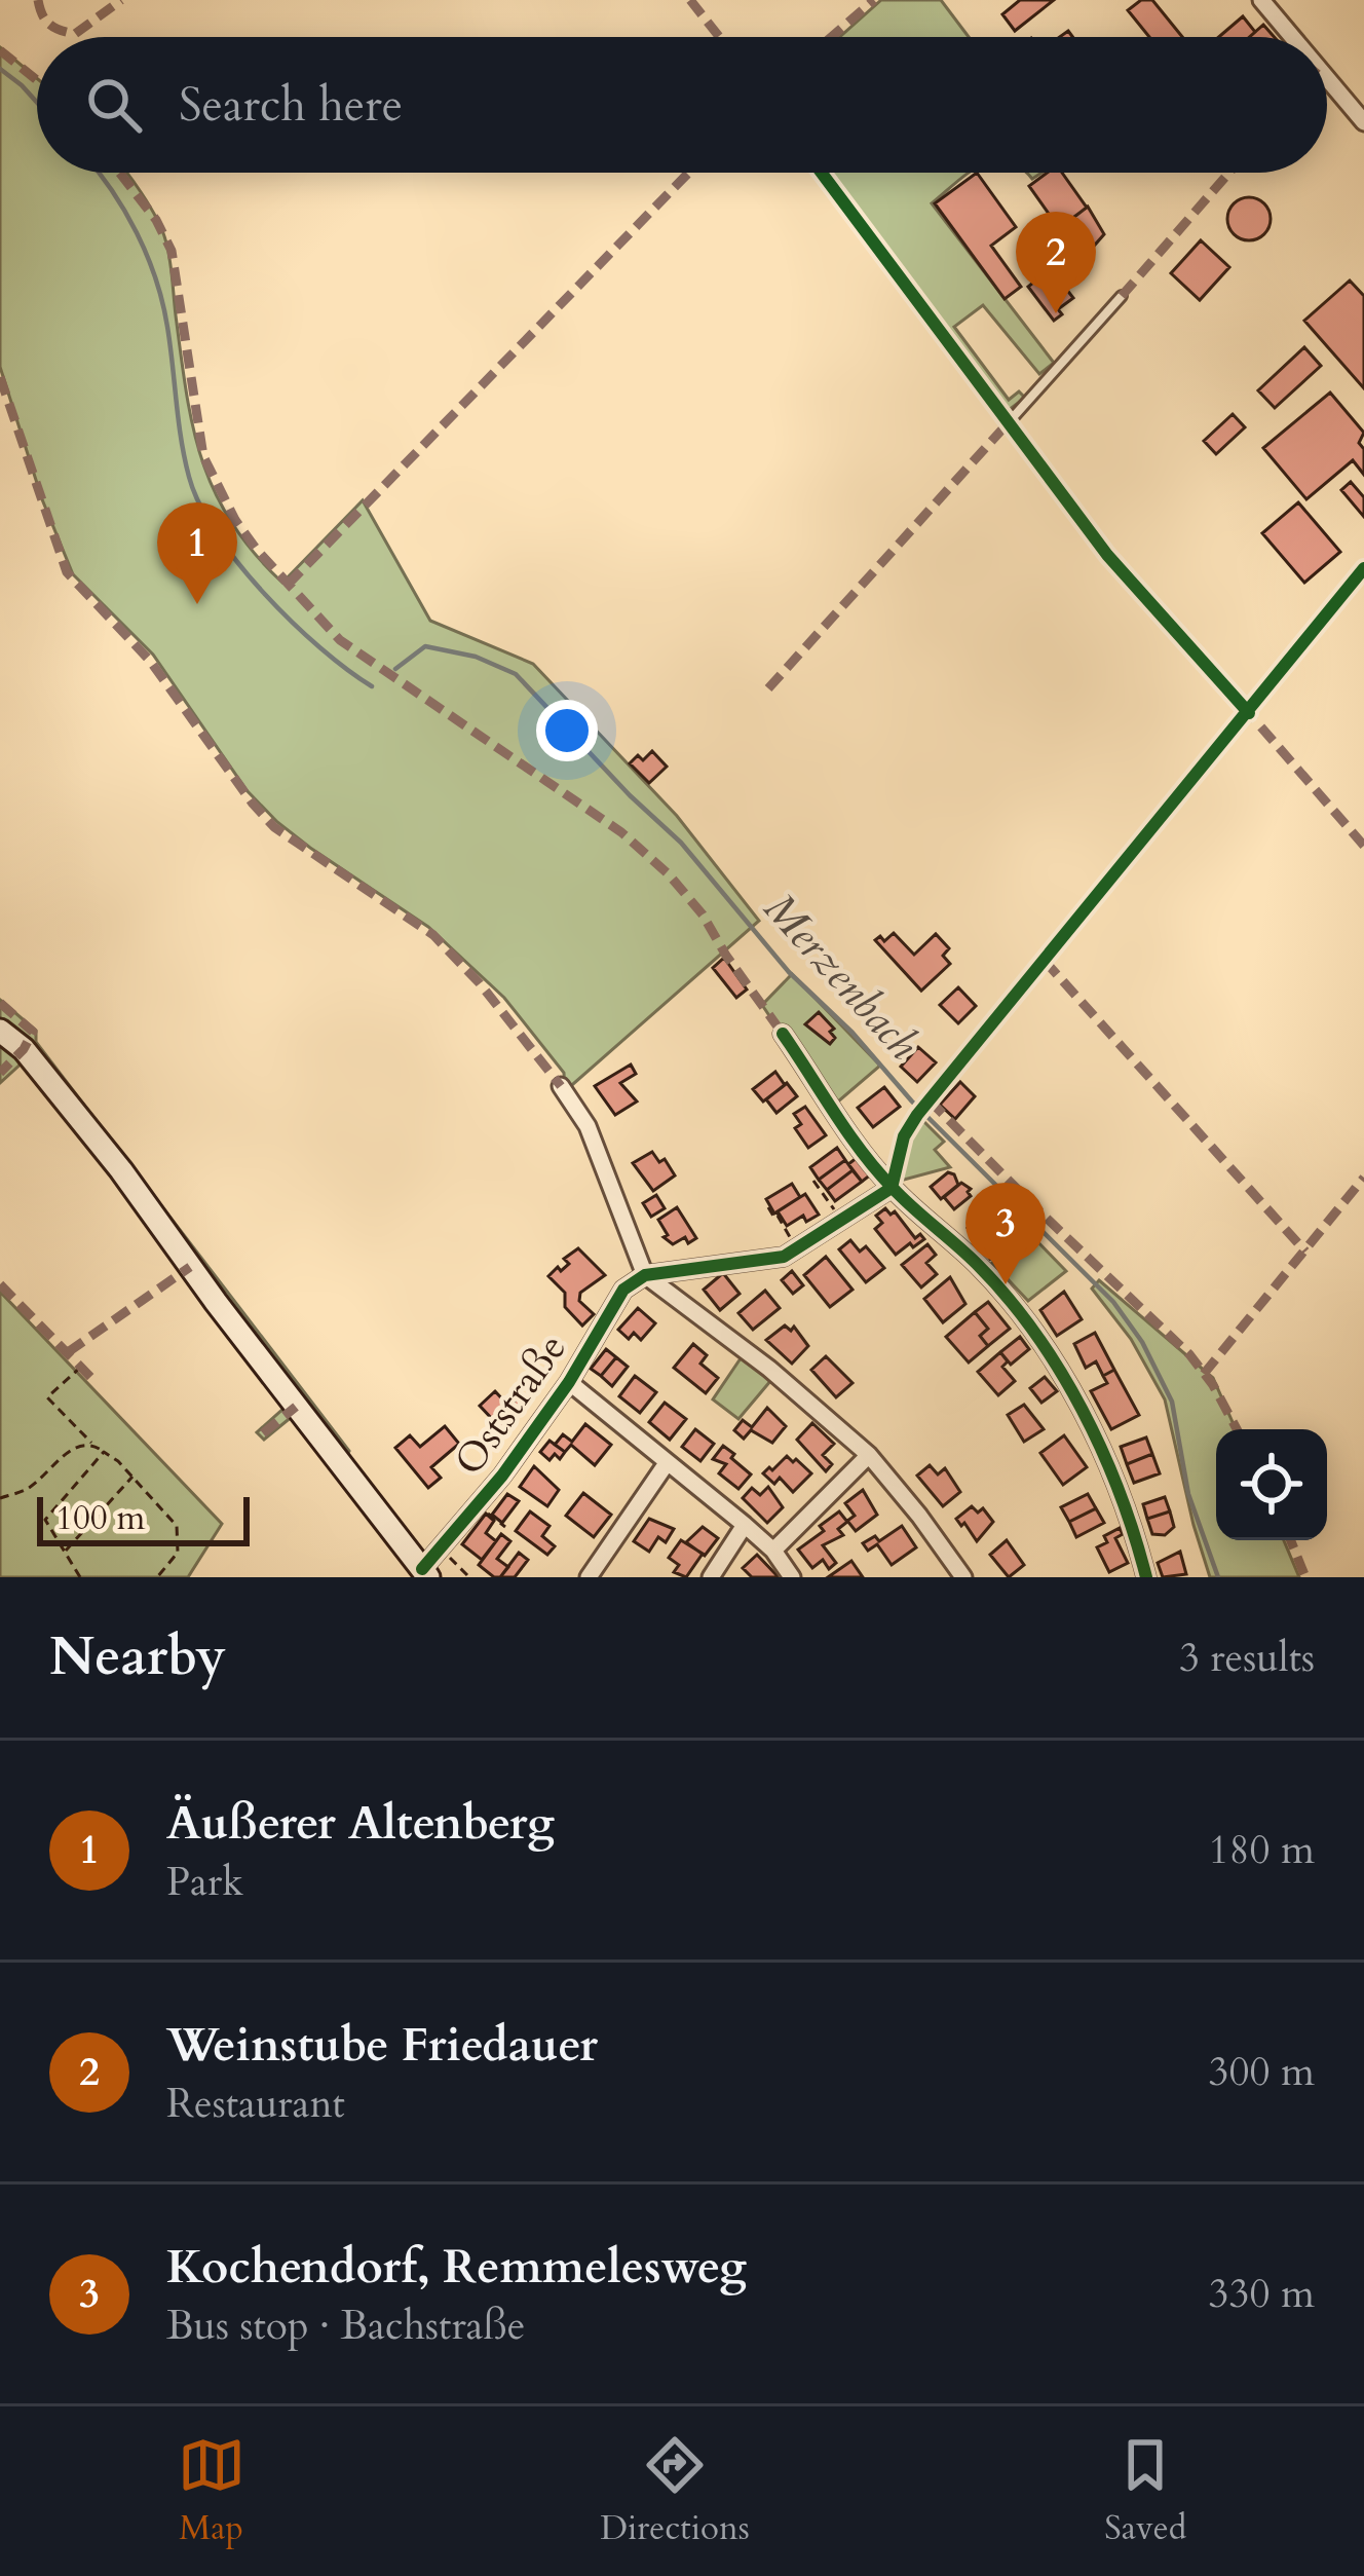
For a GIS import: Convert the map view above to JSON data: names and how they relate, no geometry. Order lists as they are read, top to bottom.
{
  "streets": {
    "street": ["Oststraße"]
  },
  "water": ["Merzenbach"],
  "scale_bar": "100 m",
  "page": {
    "search": "Search here",
    "pins": ["2", "1", "3"],
    "scale": "100 m",
    "heading": ["Nearby", "3 results"],
    "list": [
      {
        "mark": "1",
        "name": "Äußerer Altenberg",
        "note": "Park",
        "value": "180 m"
      },
      {
        "mark": "2",
        "name": "Weinstube Friedauer",
        "note": "Restaurant",
        "value": "300 m"
      },
      {
        "mark": "3",
        "name": "Kochendorf, Remmelesweg",
        "note": "Bus stop · Bachstraße",
        "value": "330 m"
      }
    ],
    "nav": ["Map", "Directions", "Saved"]
  }
}
